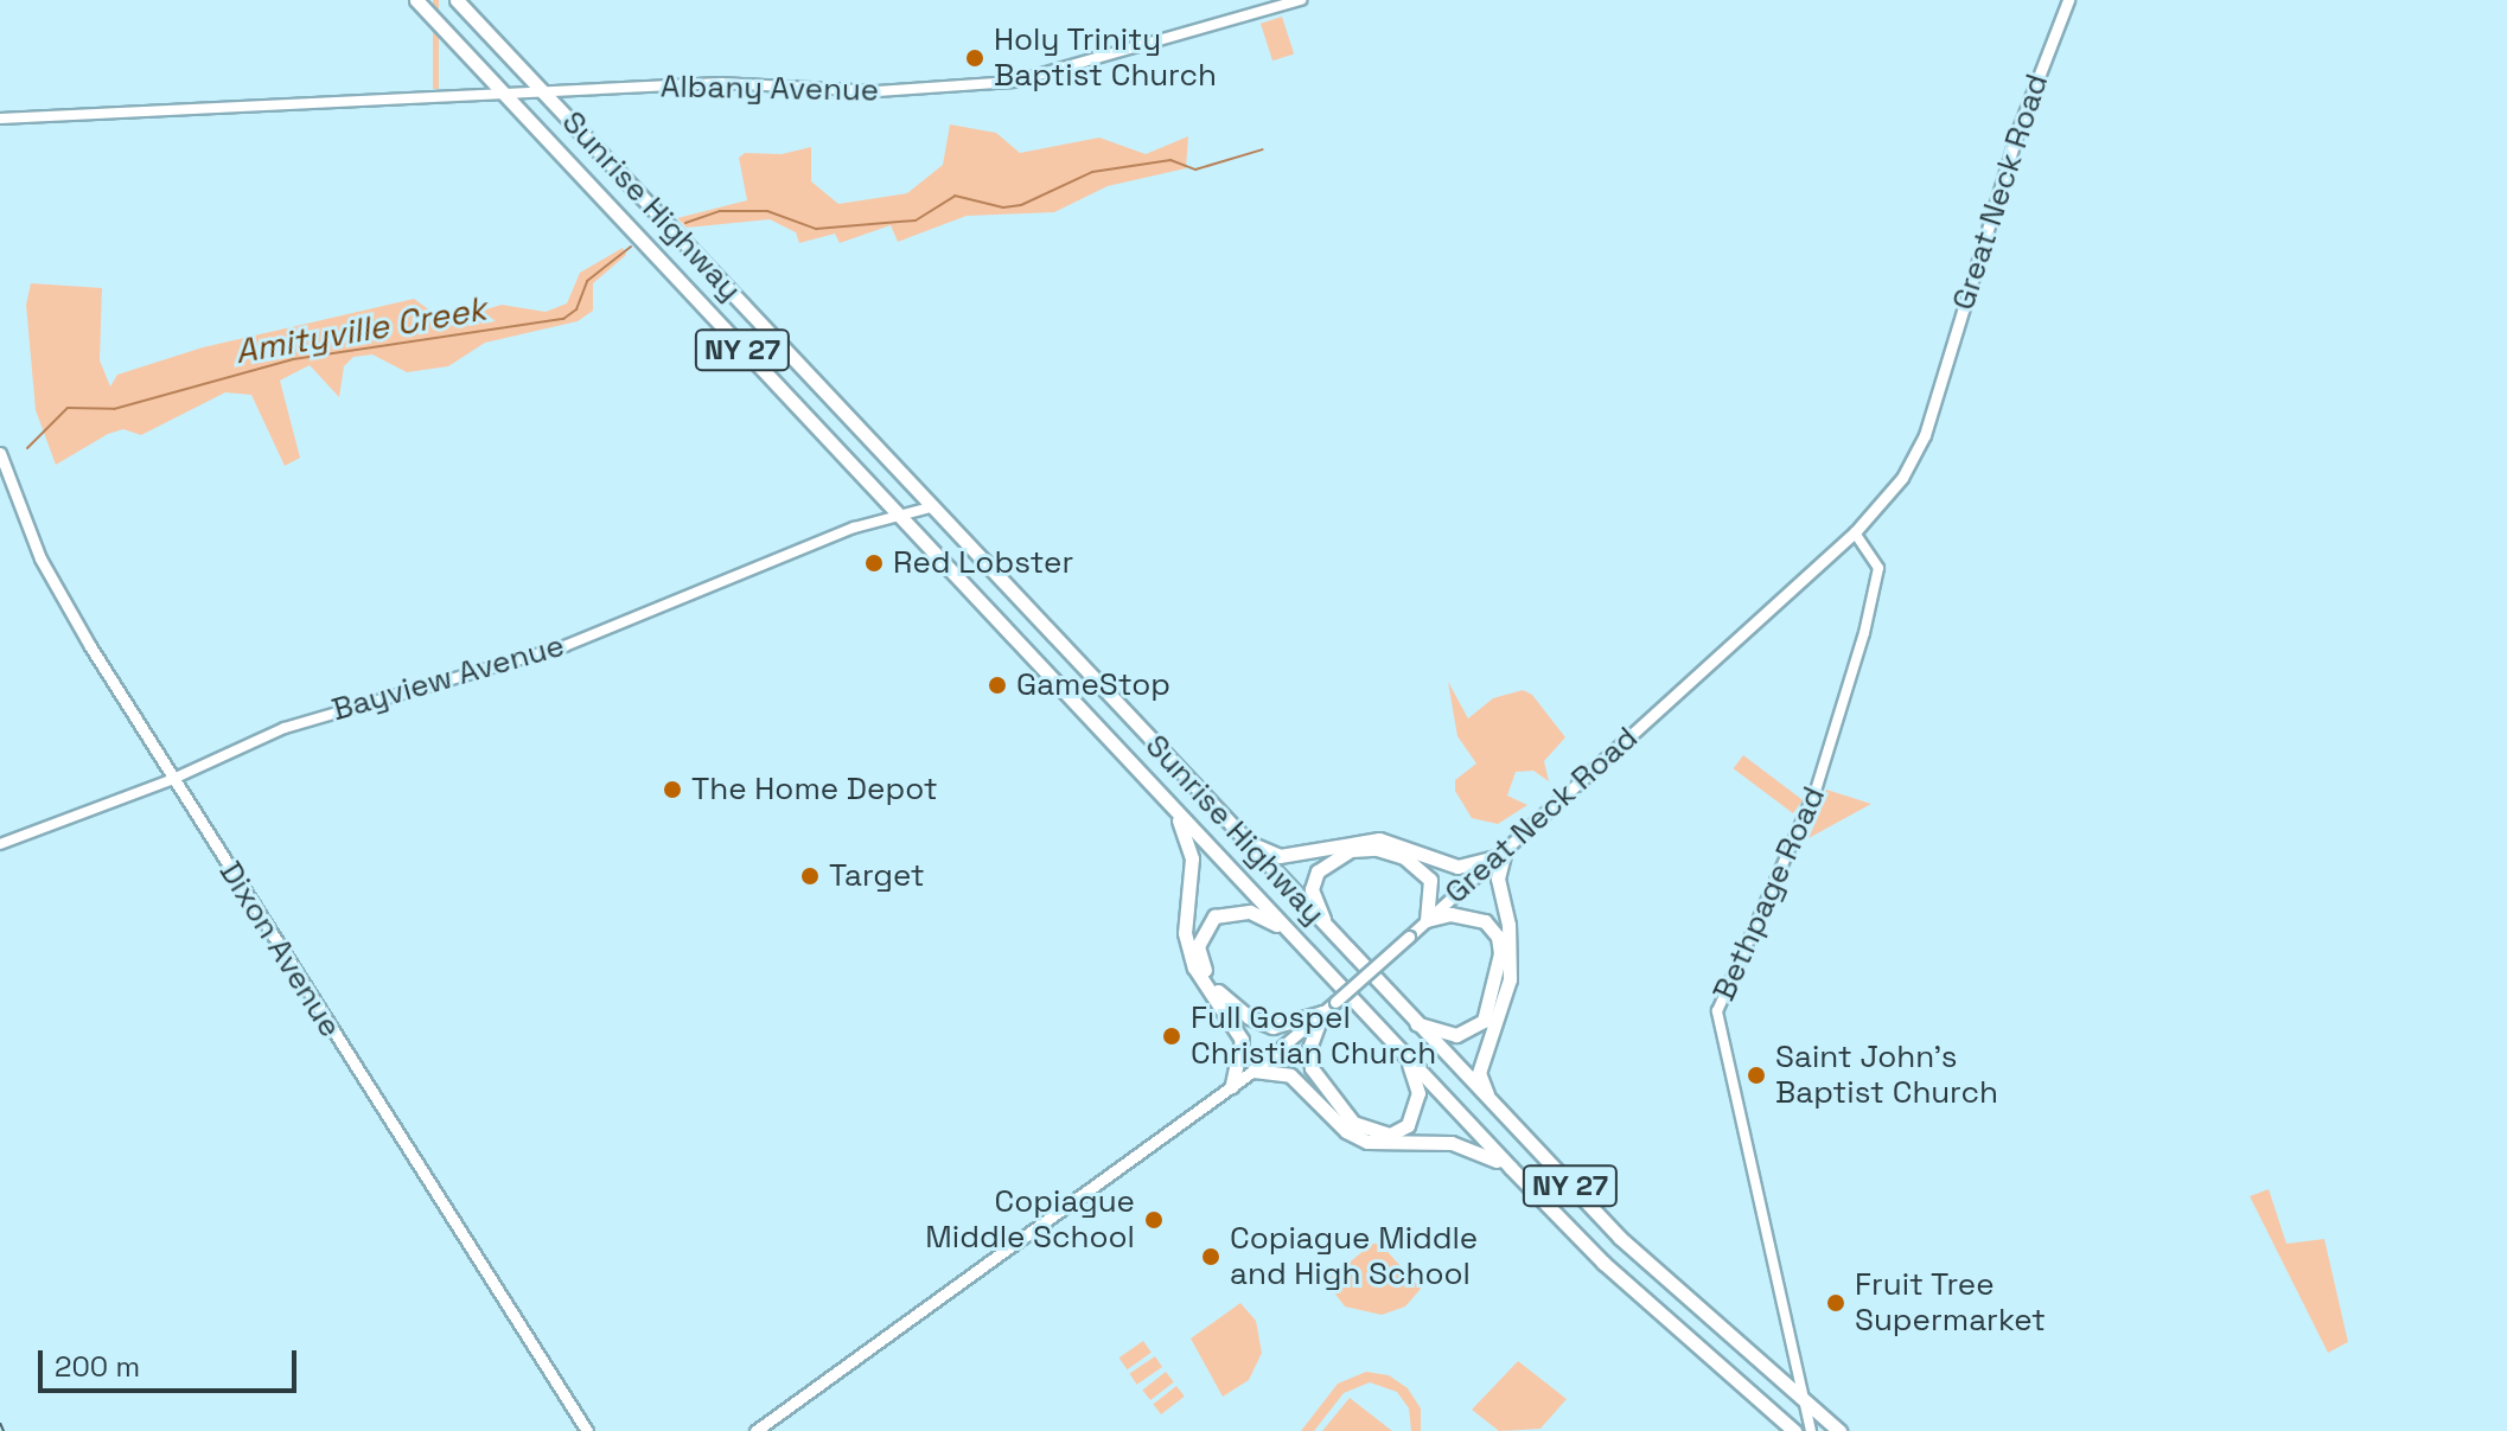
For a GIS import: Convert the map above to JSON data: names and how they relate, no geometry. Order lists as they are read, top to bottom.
{
  "streets": {
    "highway": ["Sunrise Highway", "NY 27"],
    "main road": ["Great Neck Road", "Dixon Avenue"],
    "street": ["Albany Avenue", "Bayview Avenue", "Bethpage Road"]
  },
  "crossings": [
    ["Albany Avenue", "Sunrise Highway"],
    ["Great Neck Road", "Bethpage Road"],
    ["Sunrise Highway", "Bayview Avenue"],
    ["Sunrise Highway", "Bethpage Road"],
    ["Bayview Avenue", "Dixon Avenue"]
  ],
  "water": ["Amityville Creek"],
  "places": [
    "Holy Trinity Baptist Church",
    "Red Lobster",
    "GameStop",
    "The Home Depot",
    "Target",
    "Full Gospel Christian Church",
    "Saint John's Baptist Church",
    "Copiague Middle School",
    "Copiague Middle and High School",
    "Fruit Tree Supermarket"
  ],
  "scale_bar": "200 m"
}
